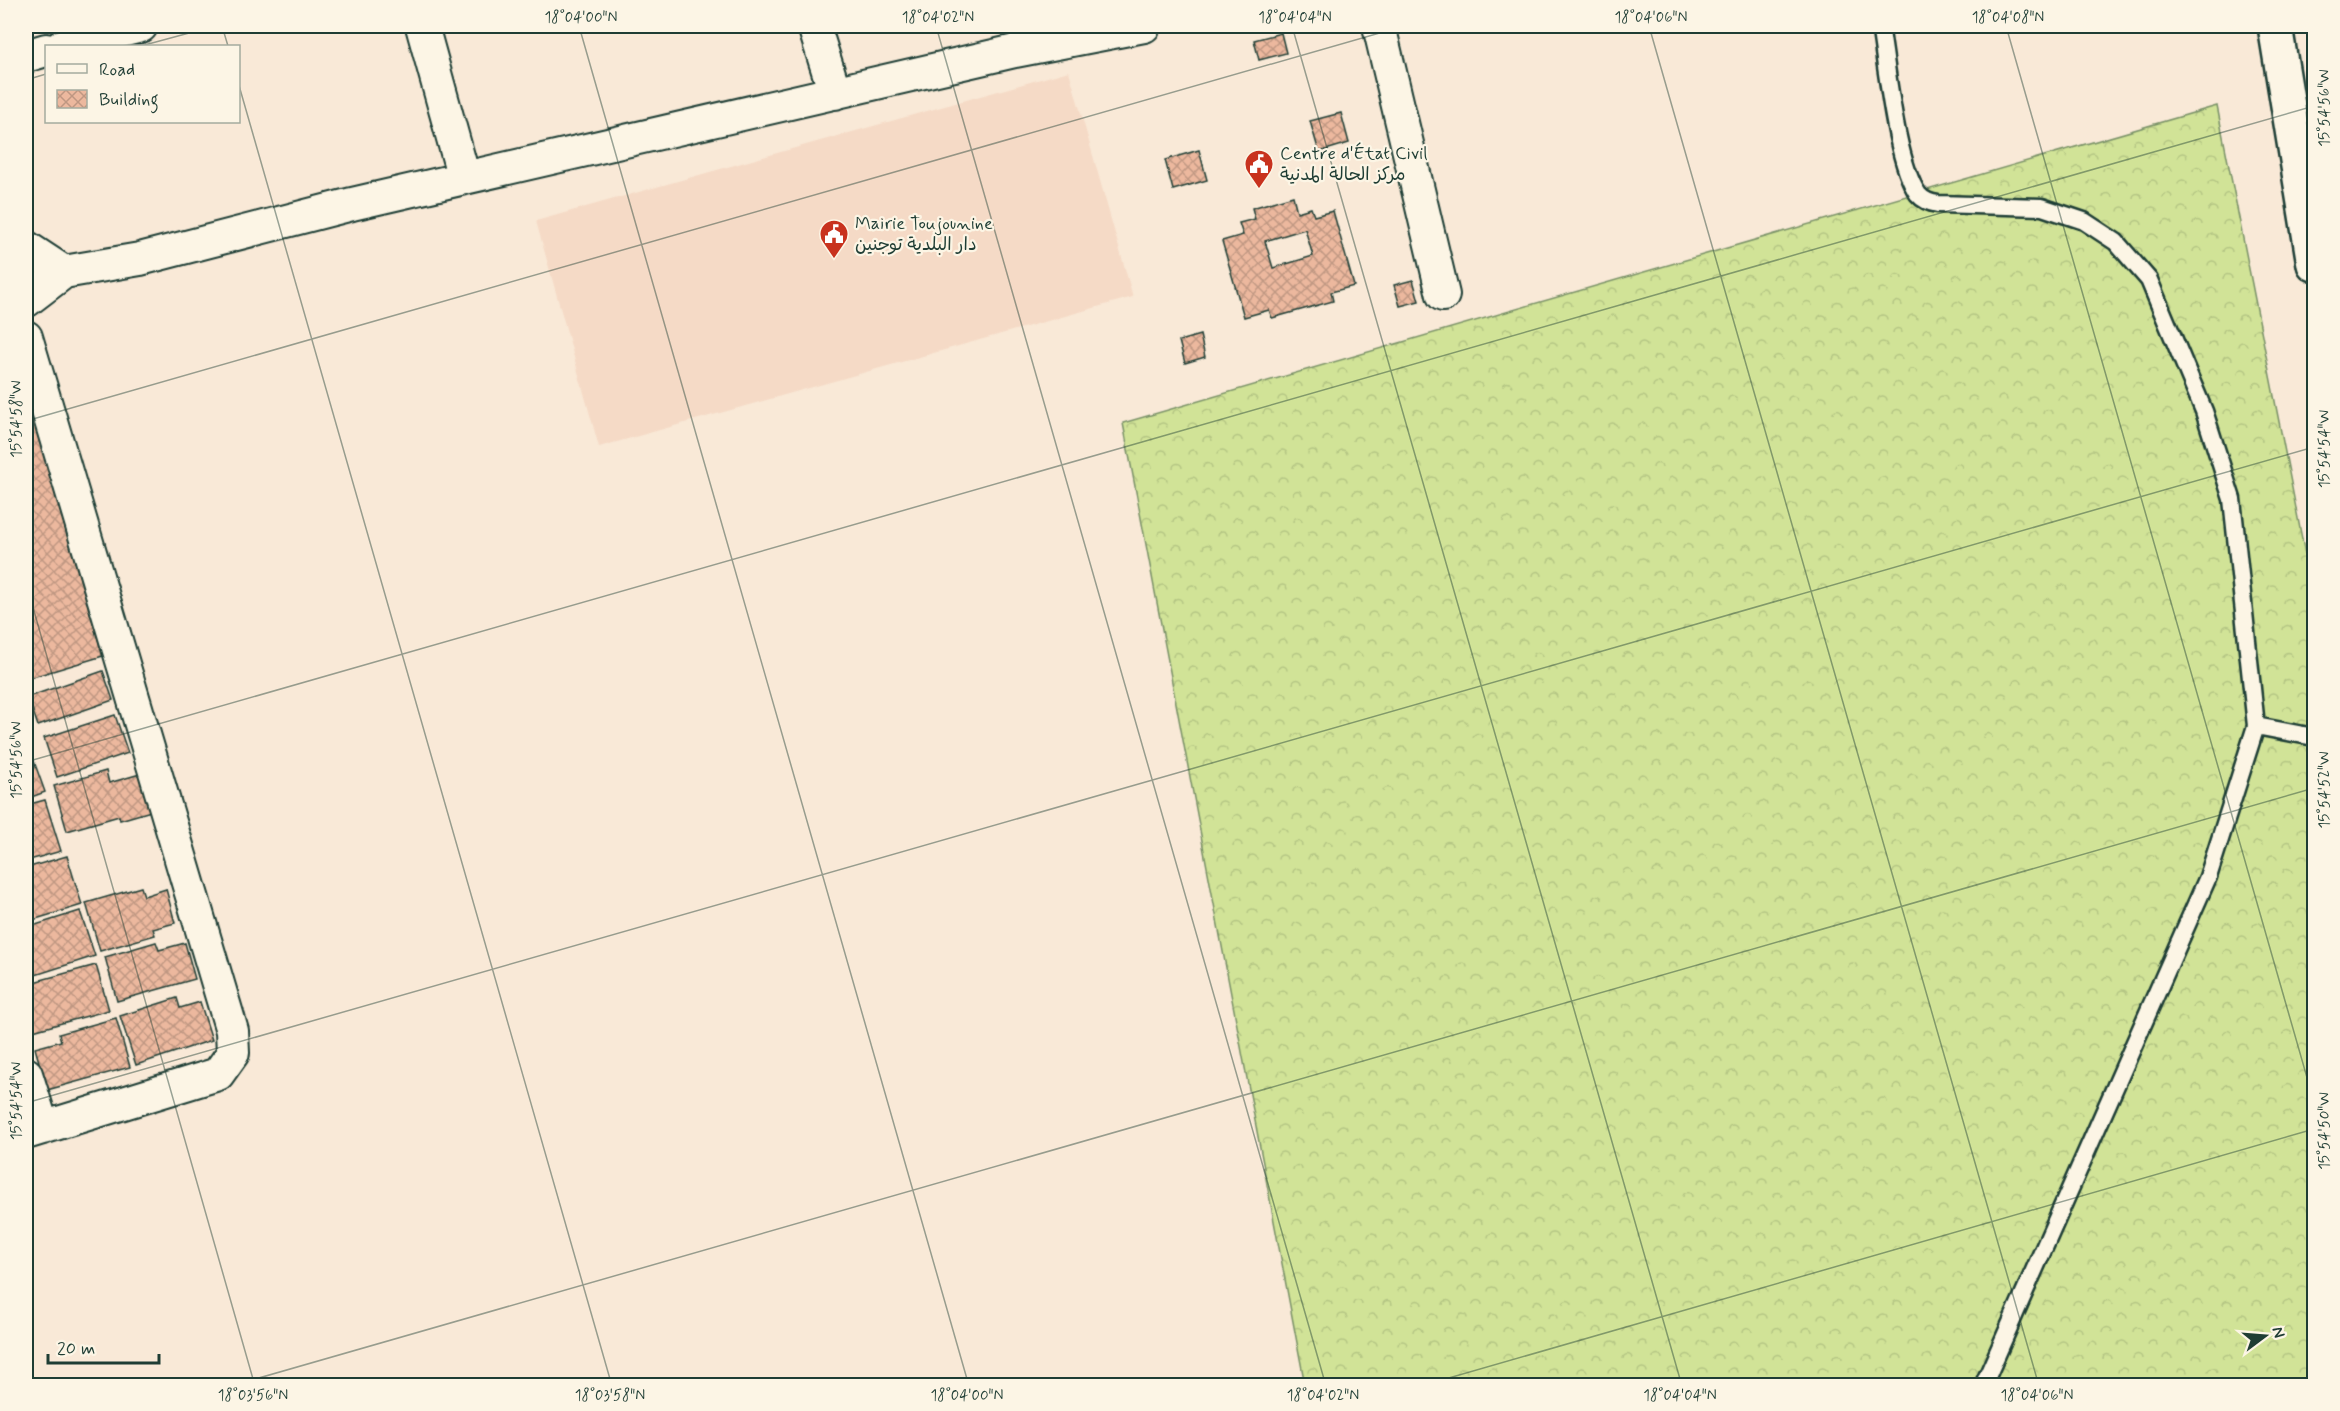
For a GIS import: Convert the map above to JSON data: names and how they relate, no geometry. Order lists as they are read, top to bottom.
{
  "places": {
    "public building": ["Centre d'État Civil مركز الحالة المدنية", "Mairie Toujounine دار البلدية توجنين"]
  },
  "legend": ["Road", "Building"],
  "scale_bar": "20 m",
  "north": "right",
  "coordinates": [
    "18°04'00\"N",
    "18°04'02\"N",
    "18°04'04\"N",
    "18°04'06\"N",
    "18°04'08\"N",
    "15°54'56\"W",
    "15°54'58\"W",
    "15°54'54\"W",
    "15°54'52\"W",
    "15°54'50\"W",
    "18°03'56\"N",
    "18°03'58\"N"
  ]
}
